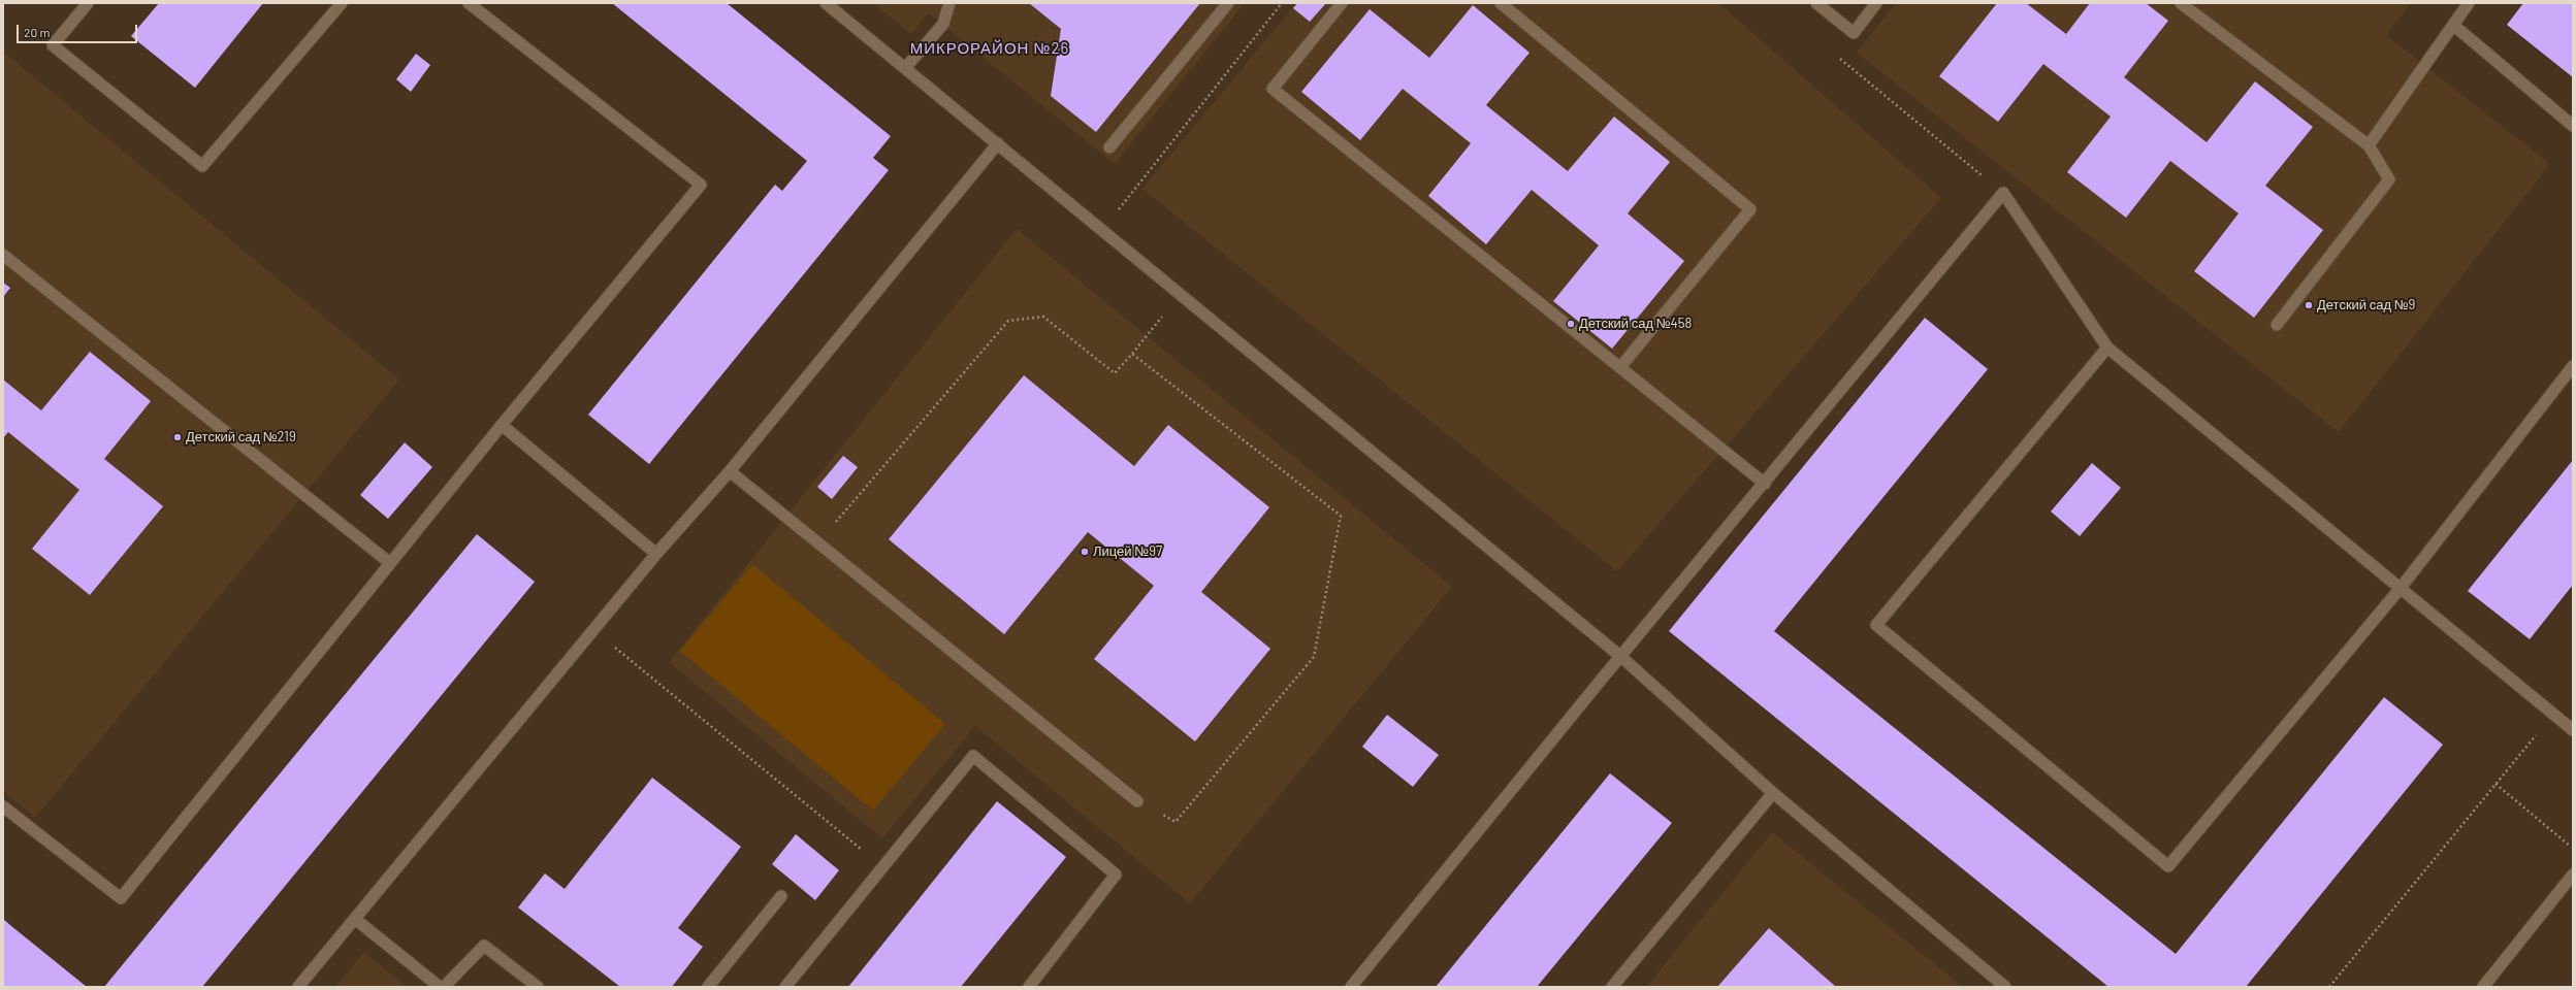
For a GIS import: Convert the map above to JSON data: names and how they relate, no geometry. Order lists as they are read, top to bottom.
{
  "districts": ["МИКРОРАЙОН №26"],
  "places": [
    "Детский сад №9",
    "Детский сад №458",
    "Детский сад №219",
    "Лицей №97"
  ],
  "scale_bar": "20 m"
}
